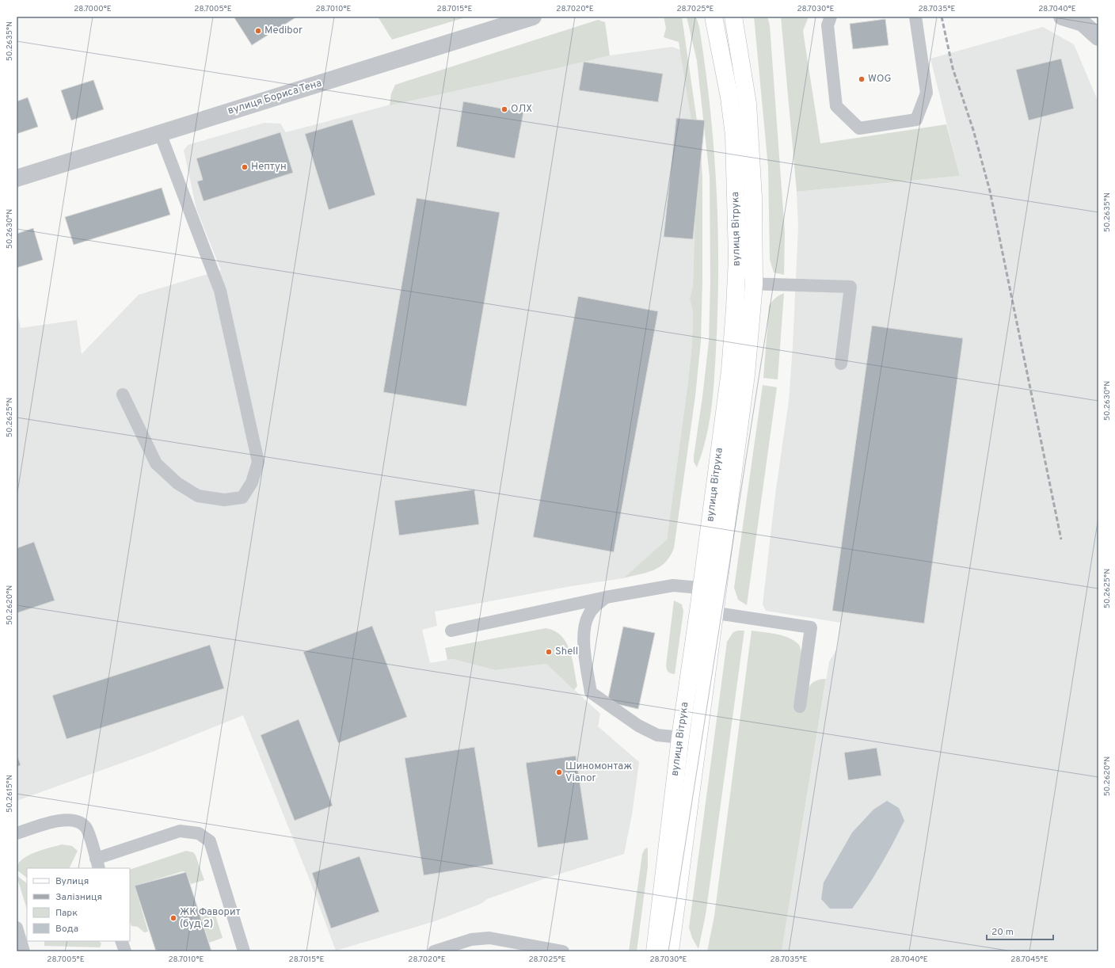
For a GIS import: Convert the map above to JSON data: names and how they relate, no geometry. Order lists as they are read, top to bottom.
{
  "streets": {
    "main road": ["вулиця Вітрука"],
    "street": ["вулиця Бориса Тена"]
  },
  "places": [
    "Medibor",
    "WOG",
    "ОЛХ",
    "Нептун",
    "Shell",
    "Шиномонтаж Vianor",
    "ЖК Фаворит (буд 2)"
  ],
  "legend": [
    "Вулиця",
    "Залізниця",
    "Парк",
    "Вода"
  ],
  "scale_bar": "20 m",
  "coordinates": [
    "28.7000°E",
    "28.7005°E",
    "28.7010°E",
    "28.7015°E",
    "28.7020°E",
    "28.7025°E",
    "28.7030°E",
    "28.7035°E",
    "28.7040°E",
    "50.2635°N",
    "50.2630°N",
    "50.2625°N",
    "50.2620°N",
    "50.2615°N",
    "28.7045°E"
  ]
}
